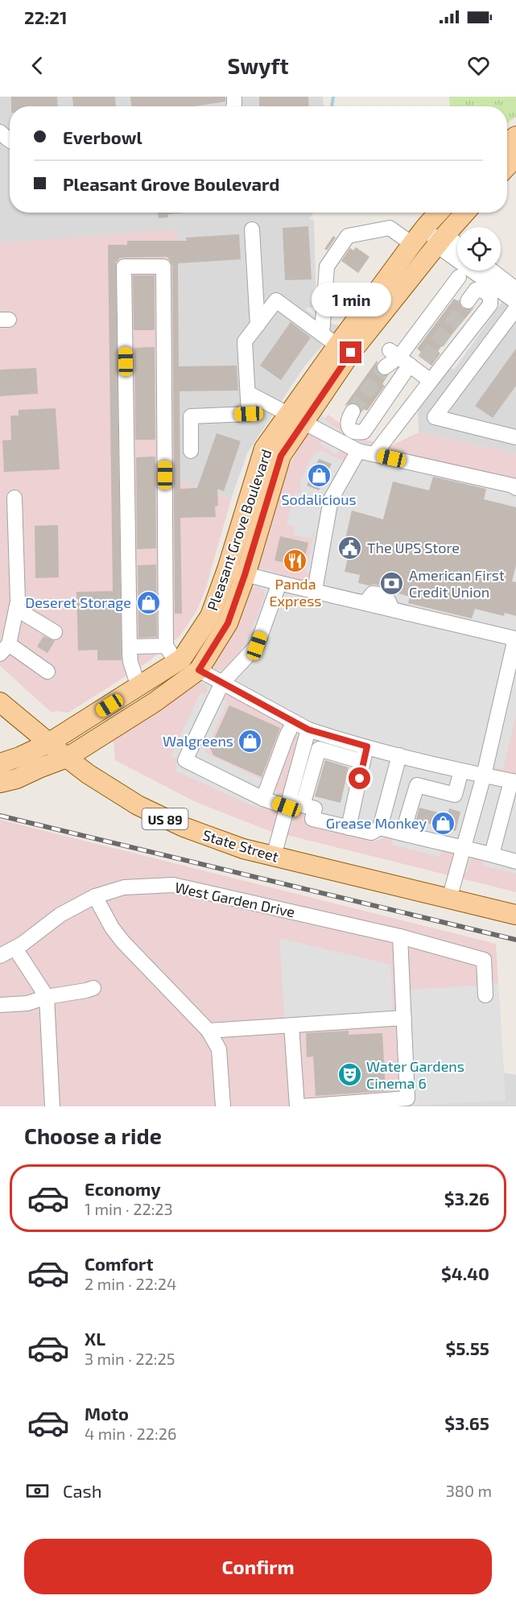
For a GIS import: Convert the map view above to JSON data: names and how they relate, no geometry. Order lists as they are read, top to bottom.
{
  "streets": {
    "main road": ["Pleasant Grove Boulevard", "US 89", "State Street"],
    "street": ["West Garden Drive"]
  },
  "crossings": [
    ["Pleasant Grove Boulevard", "State Street"]
  ],
  "places": {
    "shop": [
      "Sodalicious",
      "Deseret Storage",
      "Walgreens",
      "Grease Monkey"
    ],
    "public building": ["The UPS Store"],
    "restaurant": ["Panda Express"],
    "bank": ["American First Credit Union"],
    "theatre": ["Water Gardens Cinema 6"]
  },
  "page": {
    "status": "22:21",
    "header": "Swyft",
    "banner": ["Everbowl", "Pleasant Grove Boulevard"],
    "bubble": "1 min",
    "heading": "Choose a ride",
    "list": [
      {
        "name": "Economy",
        "note": "1 min · 22:23",
        "value": "$3.26"
      },
      {
        "name": "Comfort",
        "note": "2 min · 22:24",
        "value": "$4.40"
      },
      {
        "name": "XL",
        "note": "3 min · 22:25",
        "value": "$5.55"
      },
      {
        "name": "Moto",
        "note": "4 min · 22:26",
        "value": "$3.65"
      }
    ],
    "pay": ["Cash", "380 m"],
    "buttons": "Confirm"
  }
}
